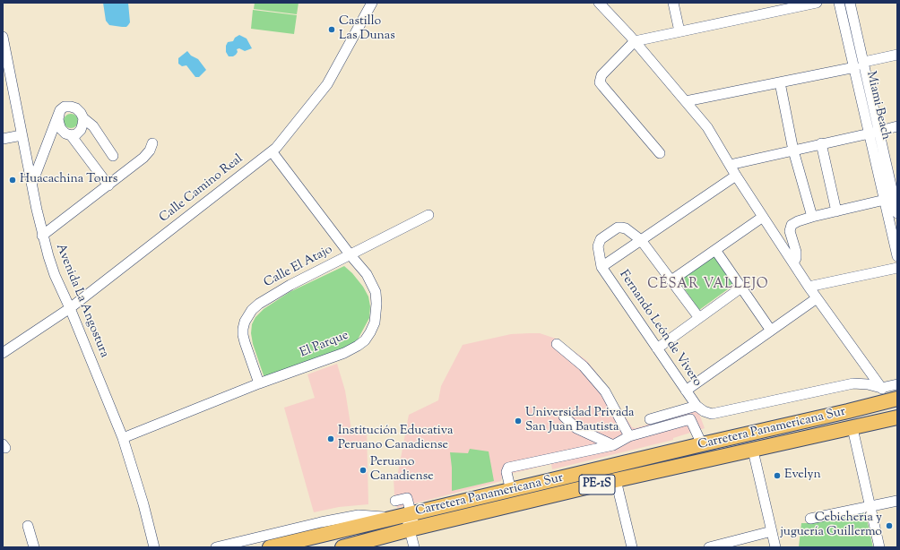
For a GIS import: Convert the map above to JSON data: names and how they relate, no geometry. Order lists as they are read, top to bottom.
{
  "streets": {
    "highway": ["Carretera Panamericana Sur", "PE-1S"],
    "street": [
      "Miami Beach",
      "Calle Camino Real",
      "Calle El Atajo",
      "Avenida La Angostura",
      "Fernando León de Vivero",
      "El Parque"
    ]
  },
  "crossings": [
    ["Calle Camino Real", "Avenida La Angostura"],
    ["Calle Camino Real", "El Parque"],
    ["Calle El Atajo", "El Parque"],
    ["Avenida La Angostura", "El Parque"]
  ],
  "districts": ["CÉSAR VALLEJO"],
  "places": [
    "Castillo Las Dunas",
    "Huacachina Tours",
    "Universidad Privada San Juan Bautista",
    "Institución Educativa Peruano Canadiense",
    "Peruano Canadiense",
    "Evelyn",
    "Cebichería y juguería Guillermo"
  ]
}
